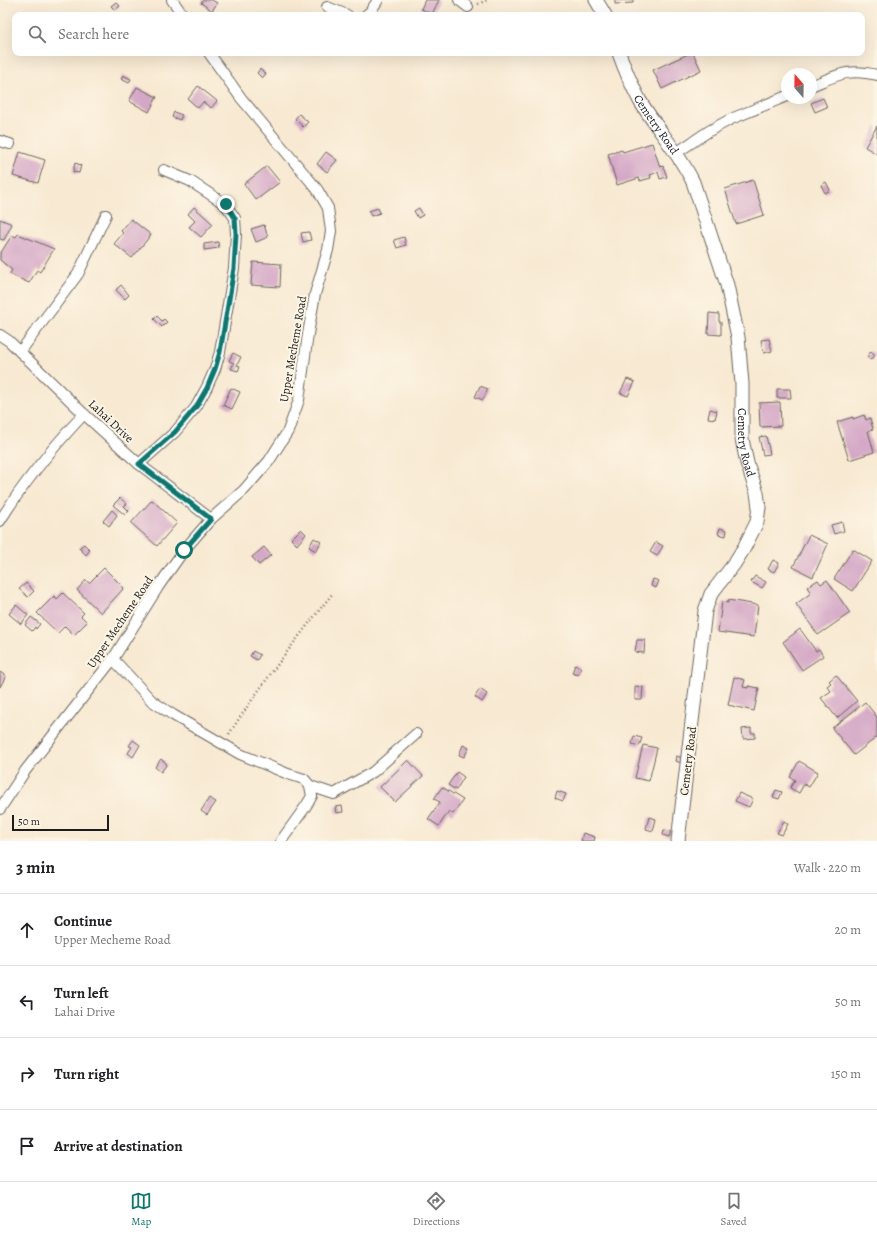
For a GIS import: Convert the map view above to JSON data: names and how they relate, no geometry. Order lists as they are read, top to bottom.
{
  "streets": {
    "street": ["Cemetry Road", "Upper Mecheme Road", "Lahai Drive"]
  },
  "crossings": [
    ["Upper Mecheme Road", "Lahai Drive"]
  ],
  "scale_bar": "50 m",
  "north": "top",
  "page": {
    "search": "Search here",
    "scale": "50 m",
    "heading": ["3 min", "Walk · 220 m"],
    "list": [
      ["Continue", "Upper Mecheme Road", "20 m"],
      ["Turn left", "Lahai Drive", "50 m"],
      ["Turn right", "150 m"],
      "Arrive at destination"
    ],
    "nav": ["Map", "Directions", "Saved"]
  }
}
